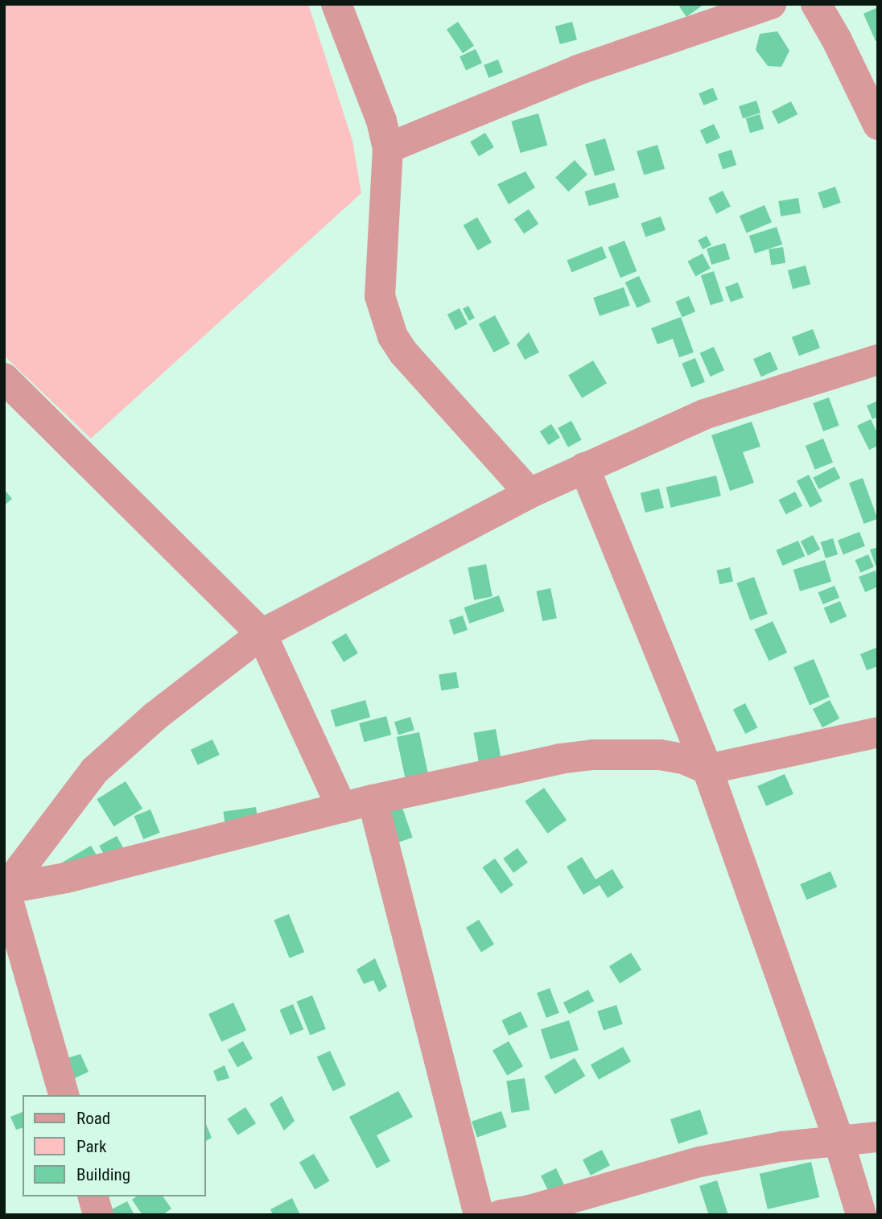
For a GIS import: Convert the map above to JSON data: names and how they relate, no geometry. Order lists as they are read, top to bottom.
{
  "legend": ["Road", "Park", "Building"]
}
